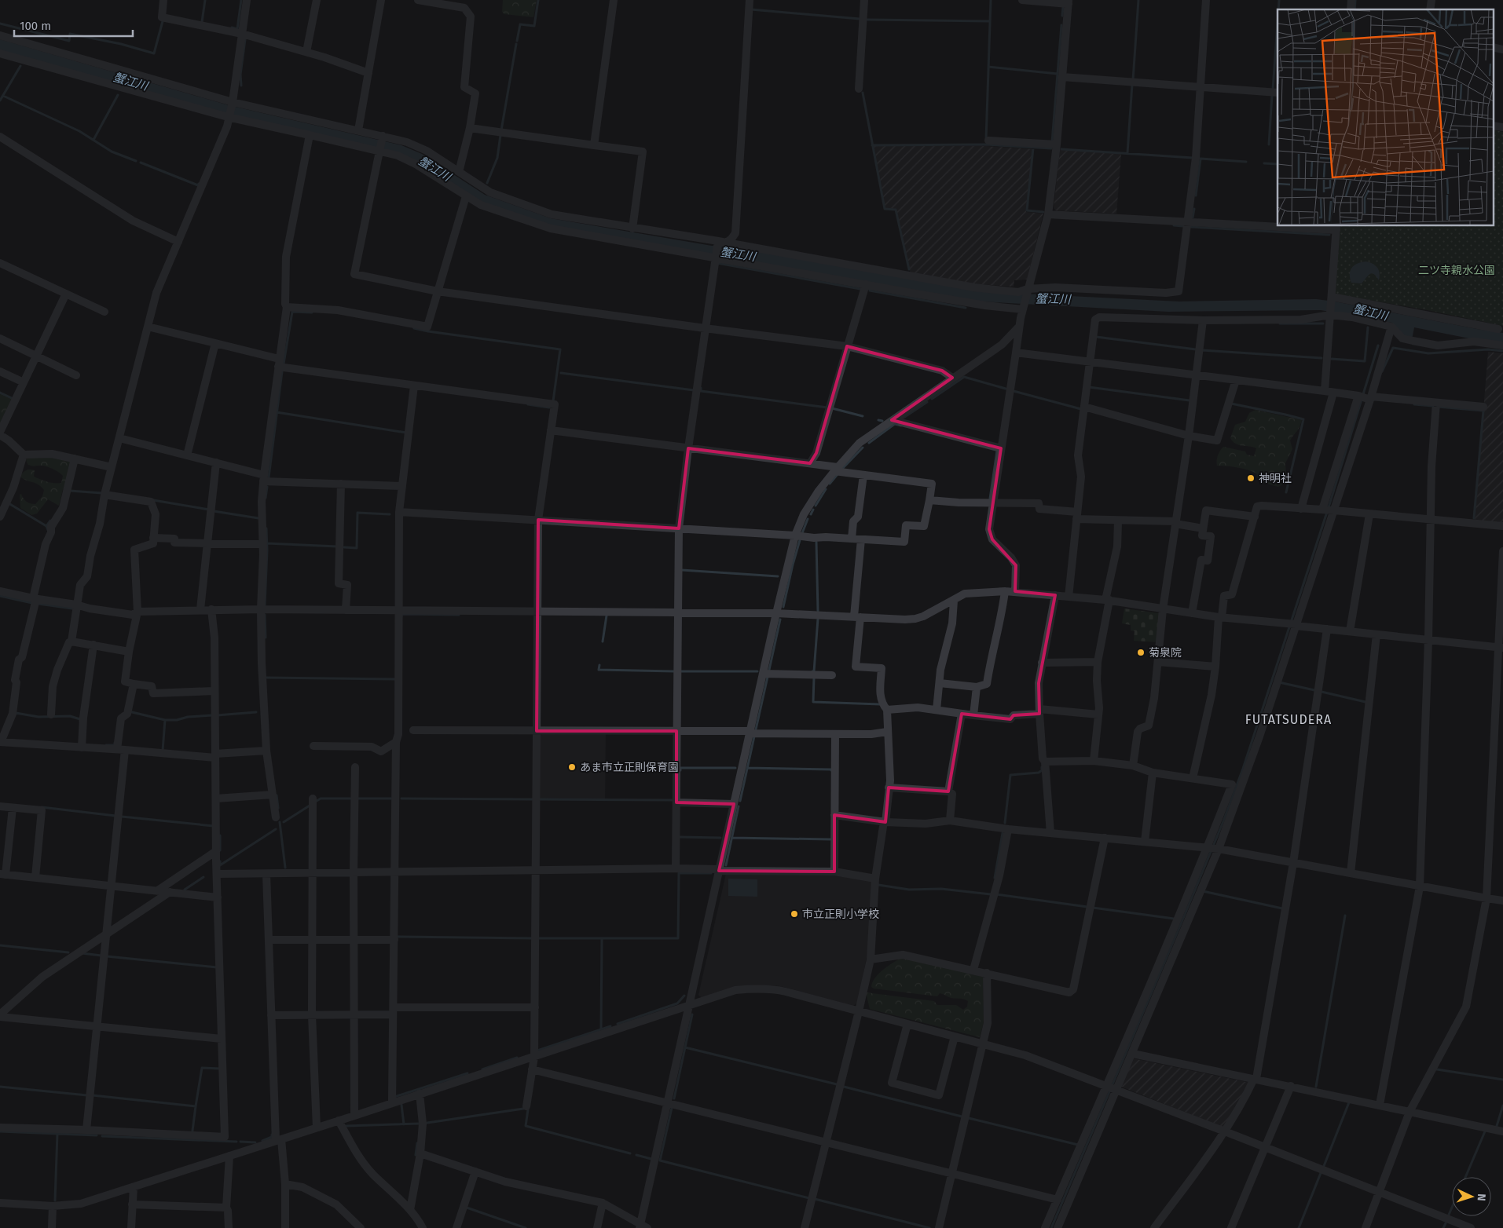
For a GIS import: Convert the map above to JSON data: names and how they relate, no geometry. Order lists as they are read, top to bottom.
{
  "districts": ["FUTATSUDERA"],
  "water": ["蟹江川"],
  "parks": ["二ツ寺親水公園"],
  "places": [
    "神明社",
    "菊泉院",
    "あま市立正則保育園",
    "市立正則小学校"
  ],
  "scale_bar": "100 m",
  "north": "right"
}
